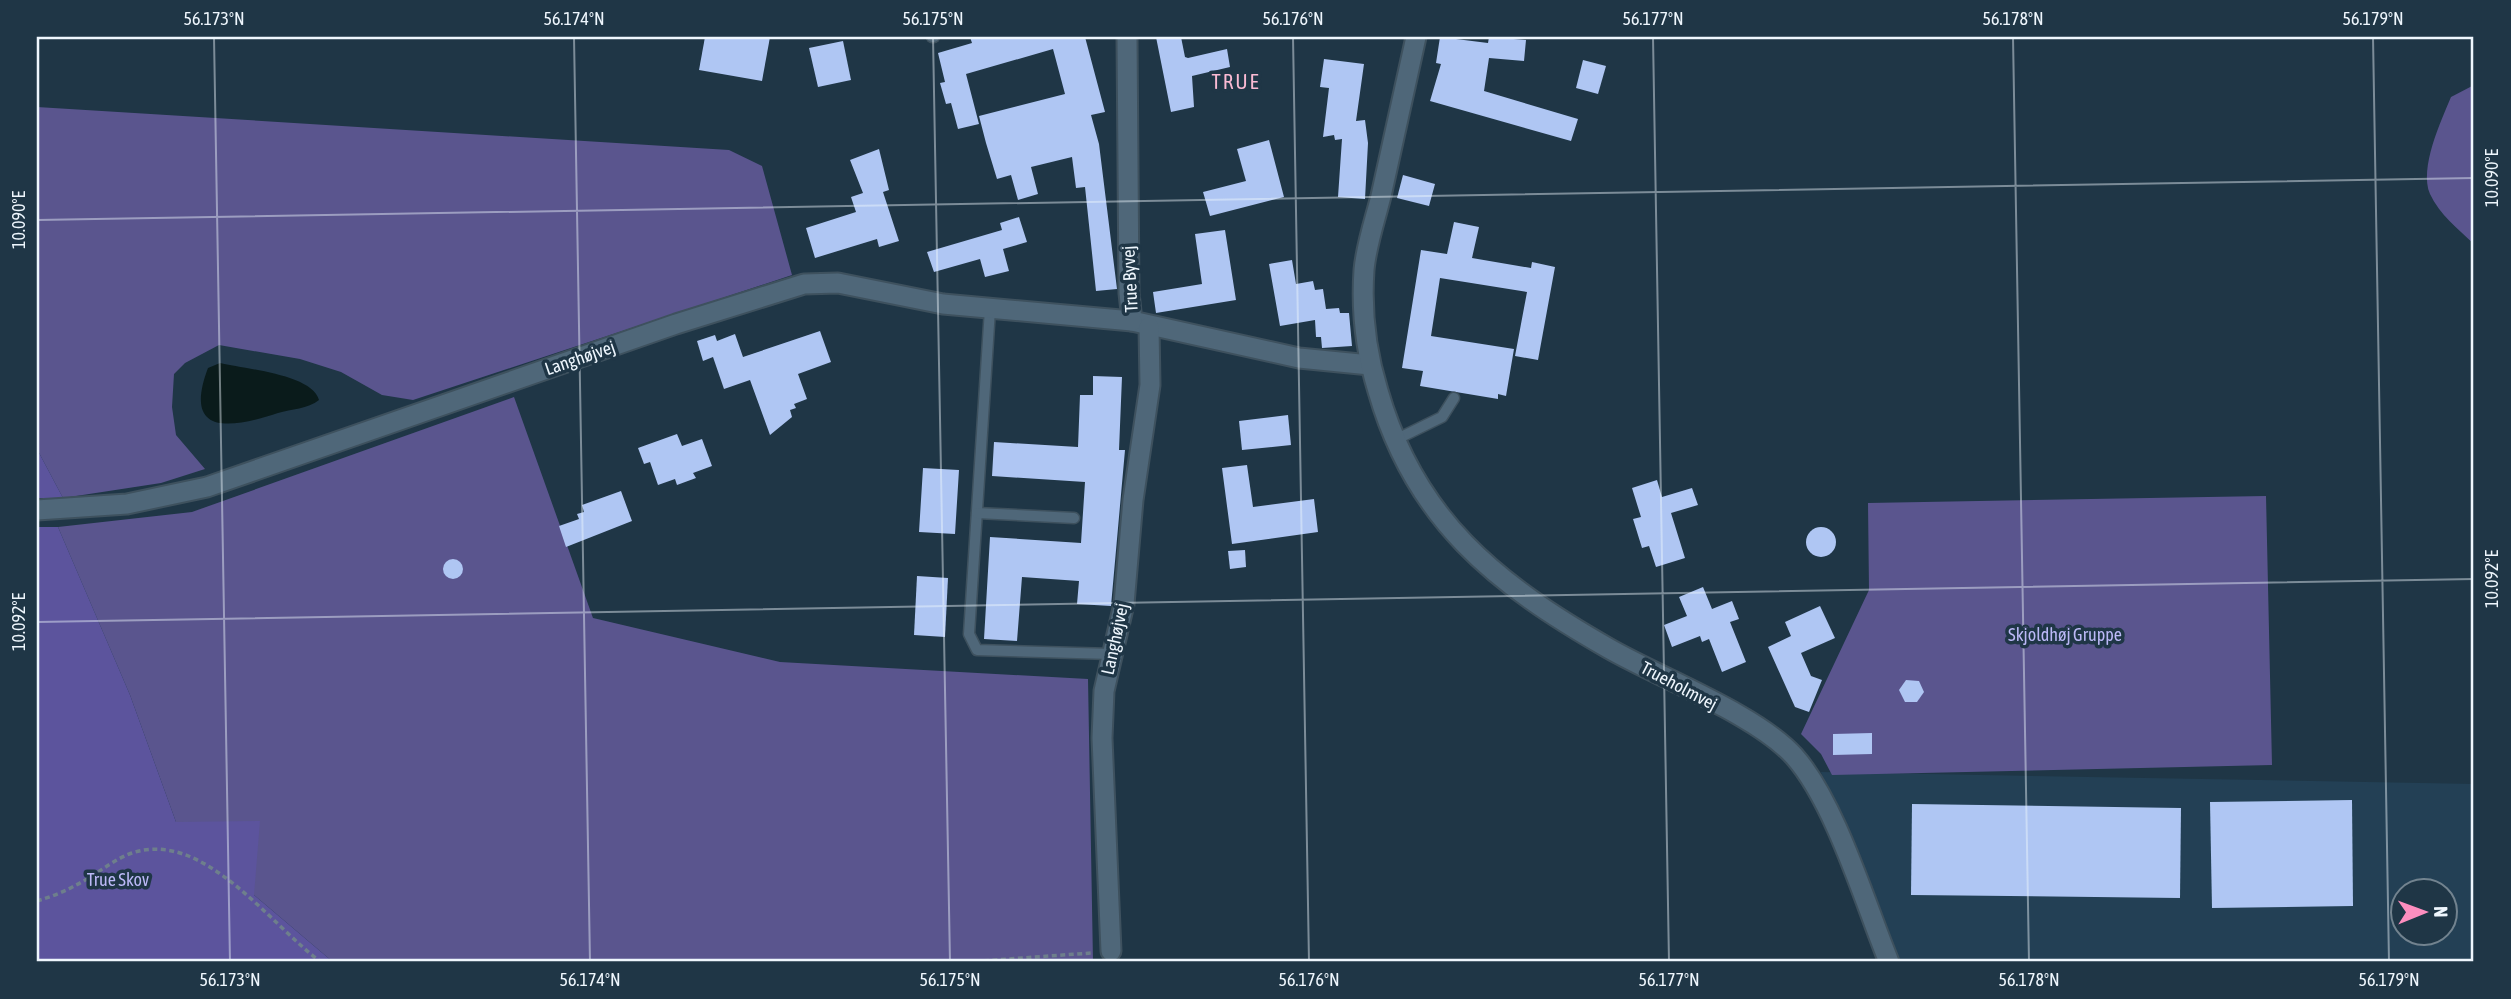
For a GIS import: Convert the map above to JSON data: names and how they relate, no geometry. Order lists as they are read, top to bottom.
{
  "streets": {
    "street": ["True Byvej", "Langhøjvej", "Trueholmvej"]
  },
  "crossings": [
    ["True Byvej", "Langhøjvej"]
  ],
  "districts": ["TRUE"],
  "parks": ["Skjoldhøj Gruppe", "True Skov"],
  "north": "right",
  "coordinates": [
    "56.173°N",
    "56.174°N",
    "56.175°N",
    "56.176°N",
    "56.177°N",
    "56.178°N",
    "56.179°N",
    "10.090°E",
    "10.092°E"
  ]
}
